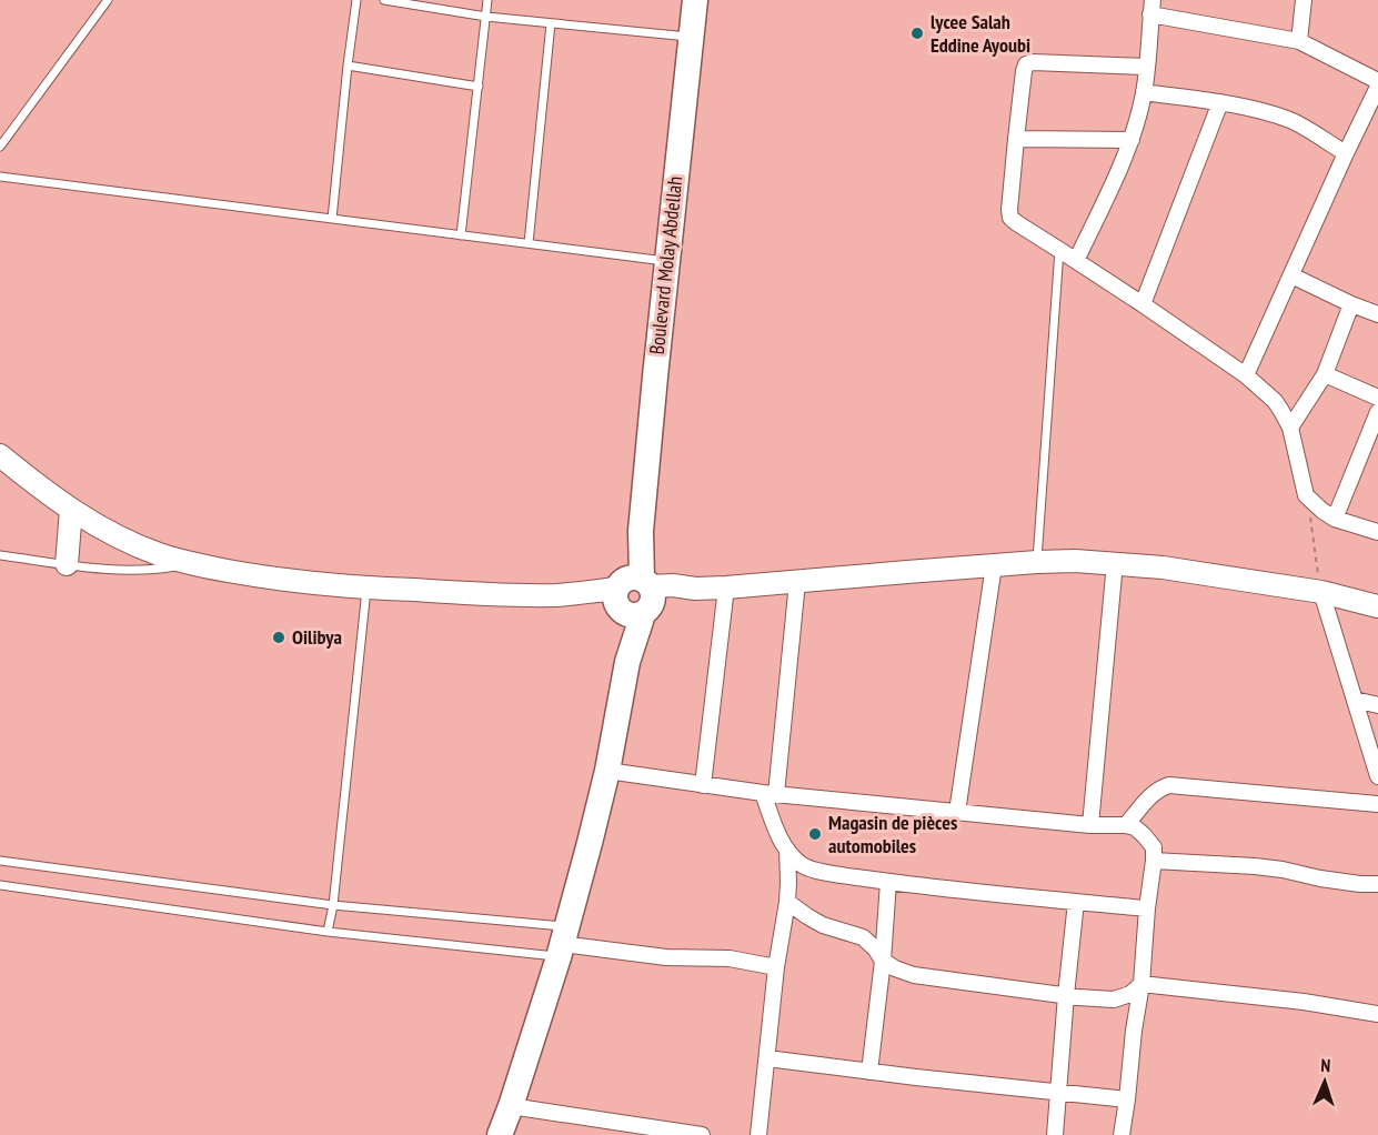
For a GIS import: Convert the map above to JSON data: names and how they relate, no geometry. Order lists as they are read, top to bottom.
{
  "streets": {
    "main road": ["Boulevard Molay Abdellah"]
  },
  "places": ["lycee Salah Eddine Ayoubi", "Oilibya", "Magasin de pièces automobiles"],
  "north": "top"
}
